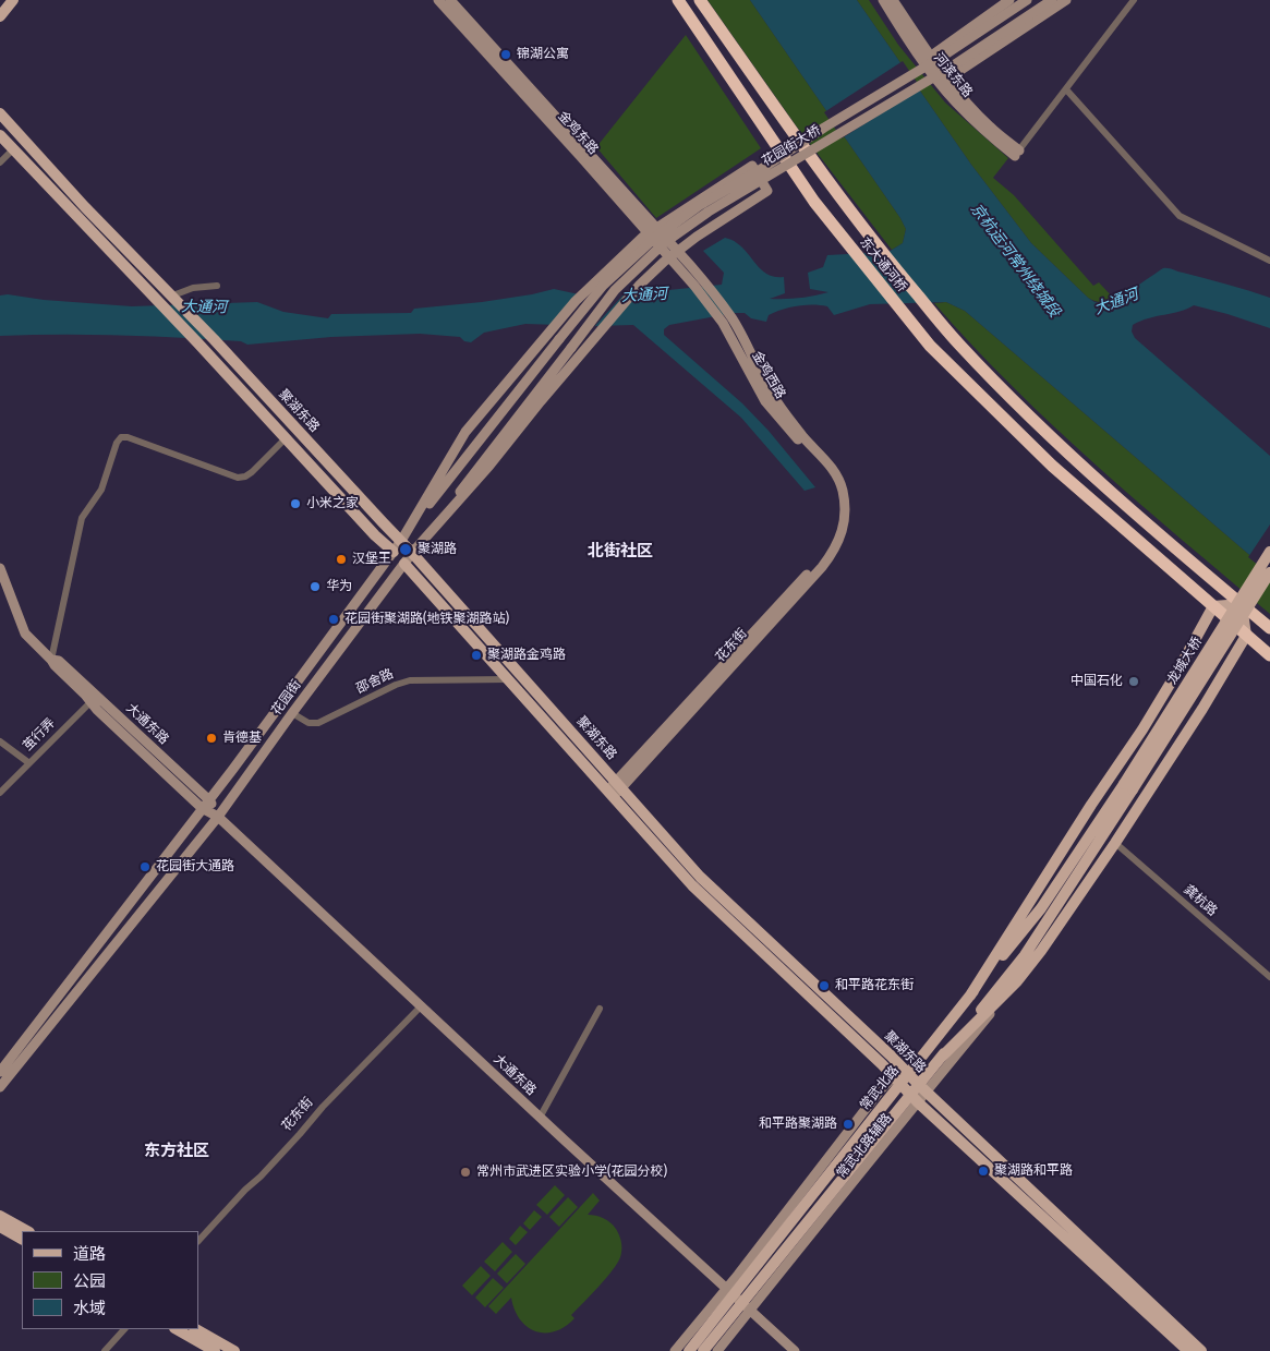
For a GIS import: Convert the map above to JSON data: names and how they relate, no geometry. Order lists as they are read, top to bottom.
{
  "streets": {
    "highway": ["东大通河桥"],
    "main road": [
      "河滨东路",
      "金鸡东路",
      "花园街大桥",
      "金鸡西路",
      "聚湖东路",
      "花东街",
      "龙城大桥",
      "花园街",
      "大通东路",
      "常武北路"
    ],
    "street": ["邵舍路", "茧行弄", "龚杭路"]
  },
  "crossings": [
    ["金鸡东路", "金鸡西路"],
    ["花园街大桥", "花园街"],
    ["金鸡西路", "花东街"],
    ["聚湖东路", "花东街"],
    ["聚湖东路", "邵舍路"],
    ["聚湖东路", "花园街"],
    ["聚湖东路", "常武北路"],
    ["花东街", "大通东路"],
    ["龙城大桥", "常武北路"],
    ["邵舍路", "花园街"],
    ["花园街", "大通东路"],
    ["大通东路", "茧行弄"],
    ["大通东路", "常武北路"]
  ],
  "districts": ["北街社区", "东方社区"],
  "water": ["京杭运河常州绕城段", "大通河"],
  "places": [
    "锦湖公寓",
    "小米之家",
    "聚湖路",
    "汉堡王",
    "华为",
    "花园街聚湖路(地铁聚湖路站)",
    "聚湖路金鸡路",
    "中国石化",
    "肯德基",
    "花园街大通路",
    "和平路花东街",
    "和平路聚湖路",
    "聚湖路和平路",
    "常州市武进区实验小学(花园分校)"
  ],
  "legend": ["道路", "公园", "水域"]
}
